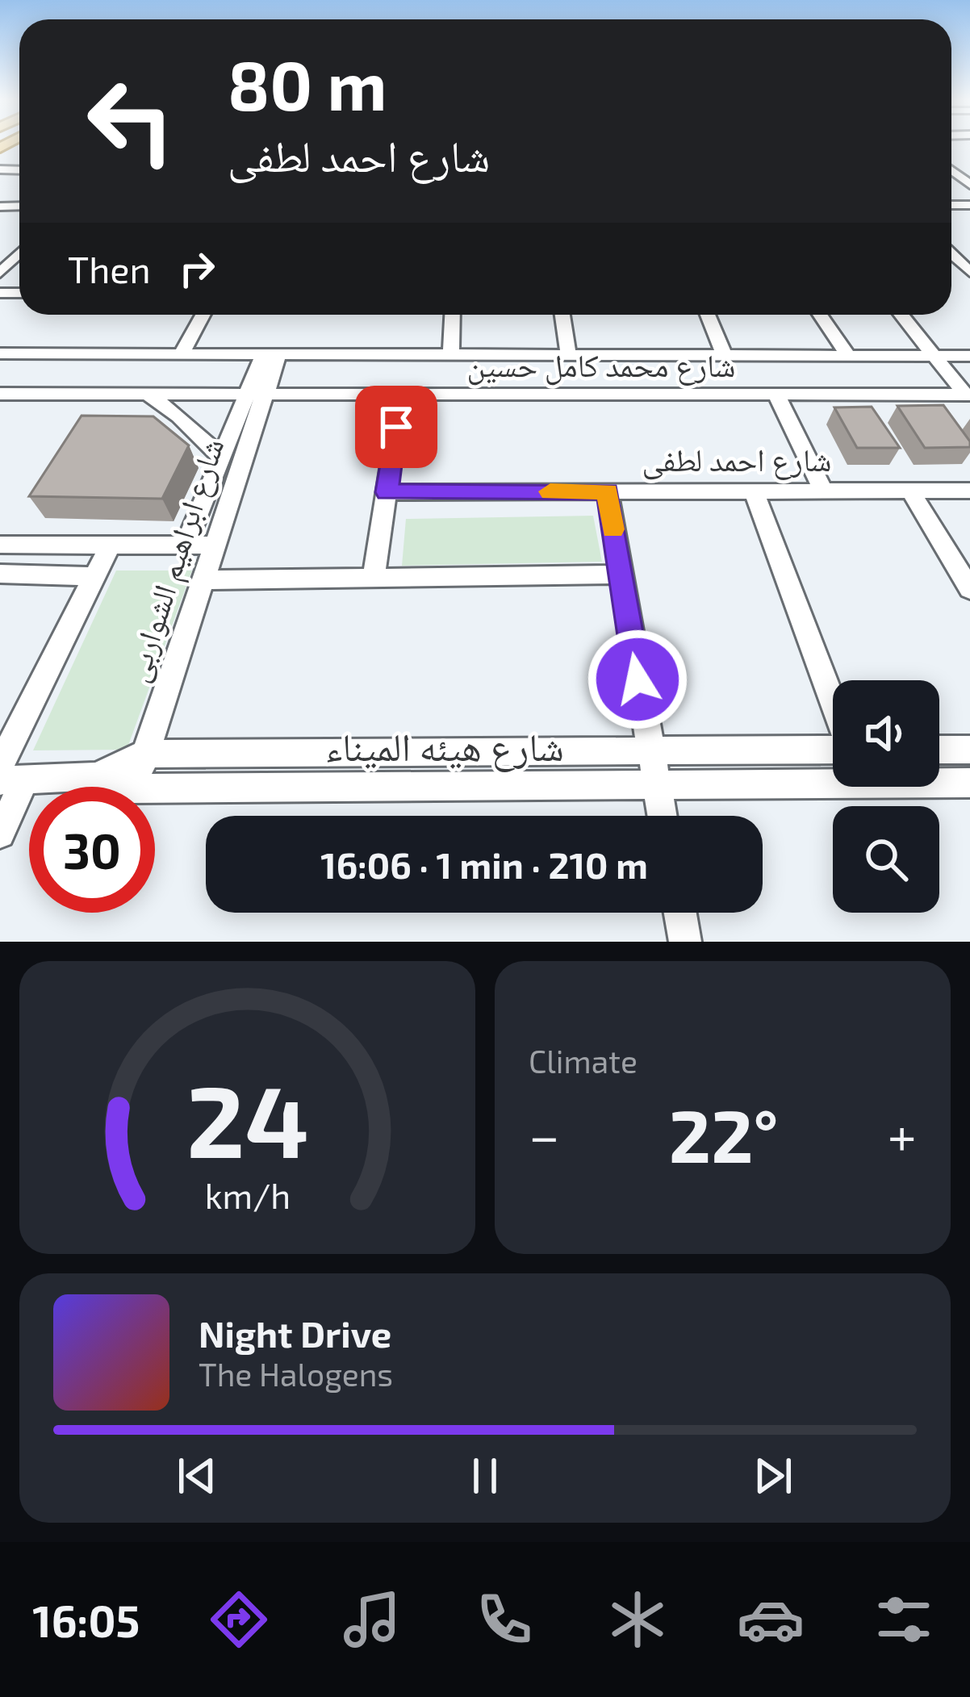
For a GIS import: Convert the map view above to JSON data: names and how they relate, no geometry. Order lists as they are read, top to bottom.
{
  "streets": {
    "street": [
      "شارع محمد كامل حسين",
      "شارع احمد لطفى",
      "شارع ابراهيم الشواربى",
      "شارع هيئه الميناء"
    ]
  },
  "crossings": [
    ["شارع محمد كامل حسين", "شارع ابراهيم الشواربى"],
    ["شارع ابراهيم الشواربى", "شارع هيئه الميناء"]
  ],
  "page": {
    "turn": ["80 m", "شارع احمد لطفى"],
    "then": "Then",
    "limit": "30",
    "trip": "16:06 · 1 min · 210 m",
    "tile": "Climate",
    "heat": ["−", "22°", "+"],
    "song": ["Night Drive", "The Halogens"],
    "tabs": "16:05",
    "gauge": ["24", "km/h"]
  }
}
